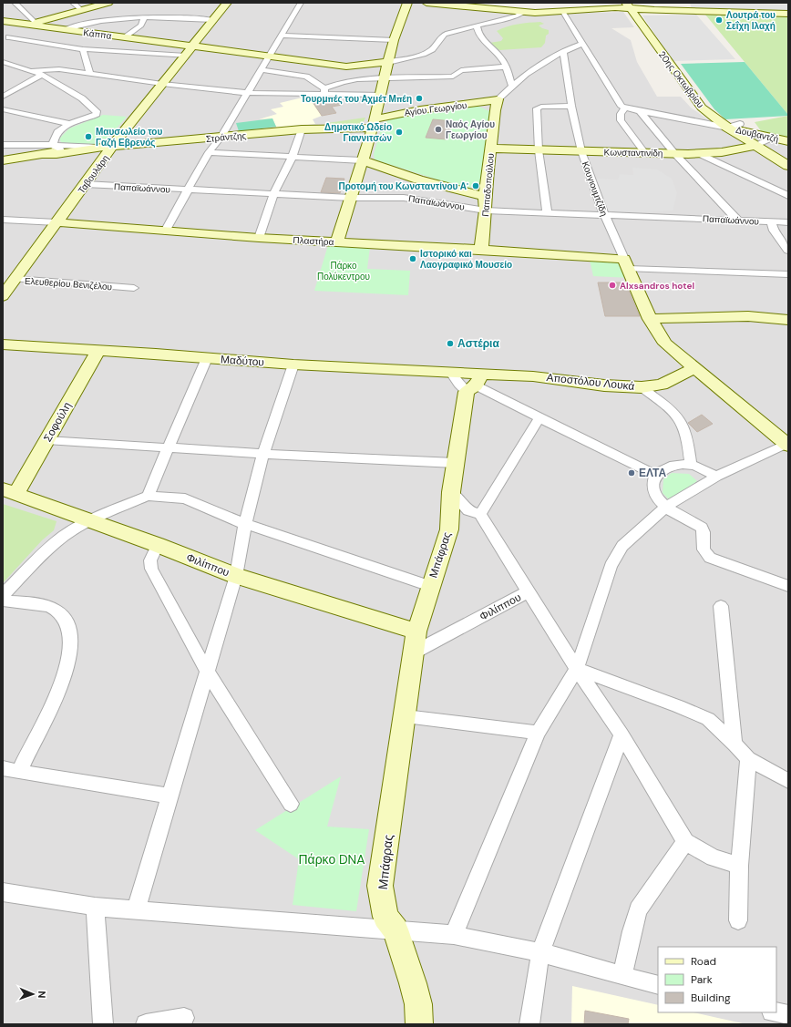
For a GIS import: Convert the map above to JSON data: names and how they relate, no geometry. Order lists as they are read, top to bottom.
{
  "streets": {
    "street": [
      "Κάππα",
      "20ης Οκτωβρίου",
      "Αγίου Γεωργίου",
      "Δουβαντζή",
      "Στράντζης",
      "Κωνσταντινίδη",
      "Ταβουλάρη",
      "Παπαδοπούλου",
      "Παπαϊωάννου",
      "Κουγιουμτζίδη",
      "Πλαστήρα",
      "Ελευθερίου Βενιζέλου",
      "Μαδύτου",
      "Αποστόλου Λουκά",
      "Σοφούλη",
      "Μπάφρας",
      "Φιλίππου"
    ]
  },
  "crossings": [
    ["Κάππα", "Ταβουλάρη"],
    ["20ης Οκτωβρίου", "Δουβαντζή"],
    ["20ης Οκτωβρίου", "Κωνσταντινίδη"],
    ["Αγίου Γεωργίου", "Στράντζης"],
    ["Αγίου Γεωργίου", "Παπαδοπούλου"],
    ["Στράντζης", "Ταβουλάρη"],
    ["Κωνσταντινίδη", "Παπαδοπούλου"],
    ["Κωνσταντινίδη", "Κουγιουμτζίδη"],
    ["Ταβουλάρη", "Παπαϊωάννου"],
    ["Ταβουλάρη", "Πλαστήρα"],
    ["Ταβουλάρη", "Ελευθερίου Βενιζέλου"],
    ["Παπαδοπούλου", "Παπαϊωάννου"],
    ["Παπαδοπούλου", "Πλαστήρα"],
    ["Παπαϊωάννου", "Κουγιουμτζίδη"],
    ["Κουγιουμτζίδη", "Πλαστήρα"],
    ["Κουγιουμτζίδη", "Αποστόλου Λουκά"],
    ["Μαδύτου", "Αποστόλου Λουκά"],
    ["Μαδύτου", "Σοφούλη"],
    ["Μαδύτου", "Μπάφρας"],
    ["Αποστόλου Λουκά", "Μπάφρας"],
    ["Σοφούλη", "Φιλίππου"],
    ["Μπάφρας", "Φιλίππου"]
  ],
  "parks": ["Πάρκο Πολύκεντρου", "Πάρκο DNA"],
  "places": [
    "Λουτρά του Σεΐχη Ιλαχή",
    "Τουρμπές του Αχμέτ Μπέη",
    "Ναός Αγίου Γεωργίου",
    "Δημοτικό Ωδείο Γιαννιτσών",
    "Μαυσωλείο του Γαζή Εβρενός",
    "Προτομή του Κωνσταντίνου Α'",
    "Ιστορικό και Λαογραφικό Μουσείο",
    "Alxsandros hotel",
    "Αστέρια",
    "ΕΛΤΑ"
  ],
  "legend": ["Road", "Park", "Building"],
  "north": "right"
}
